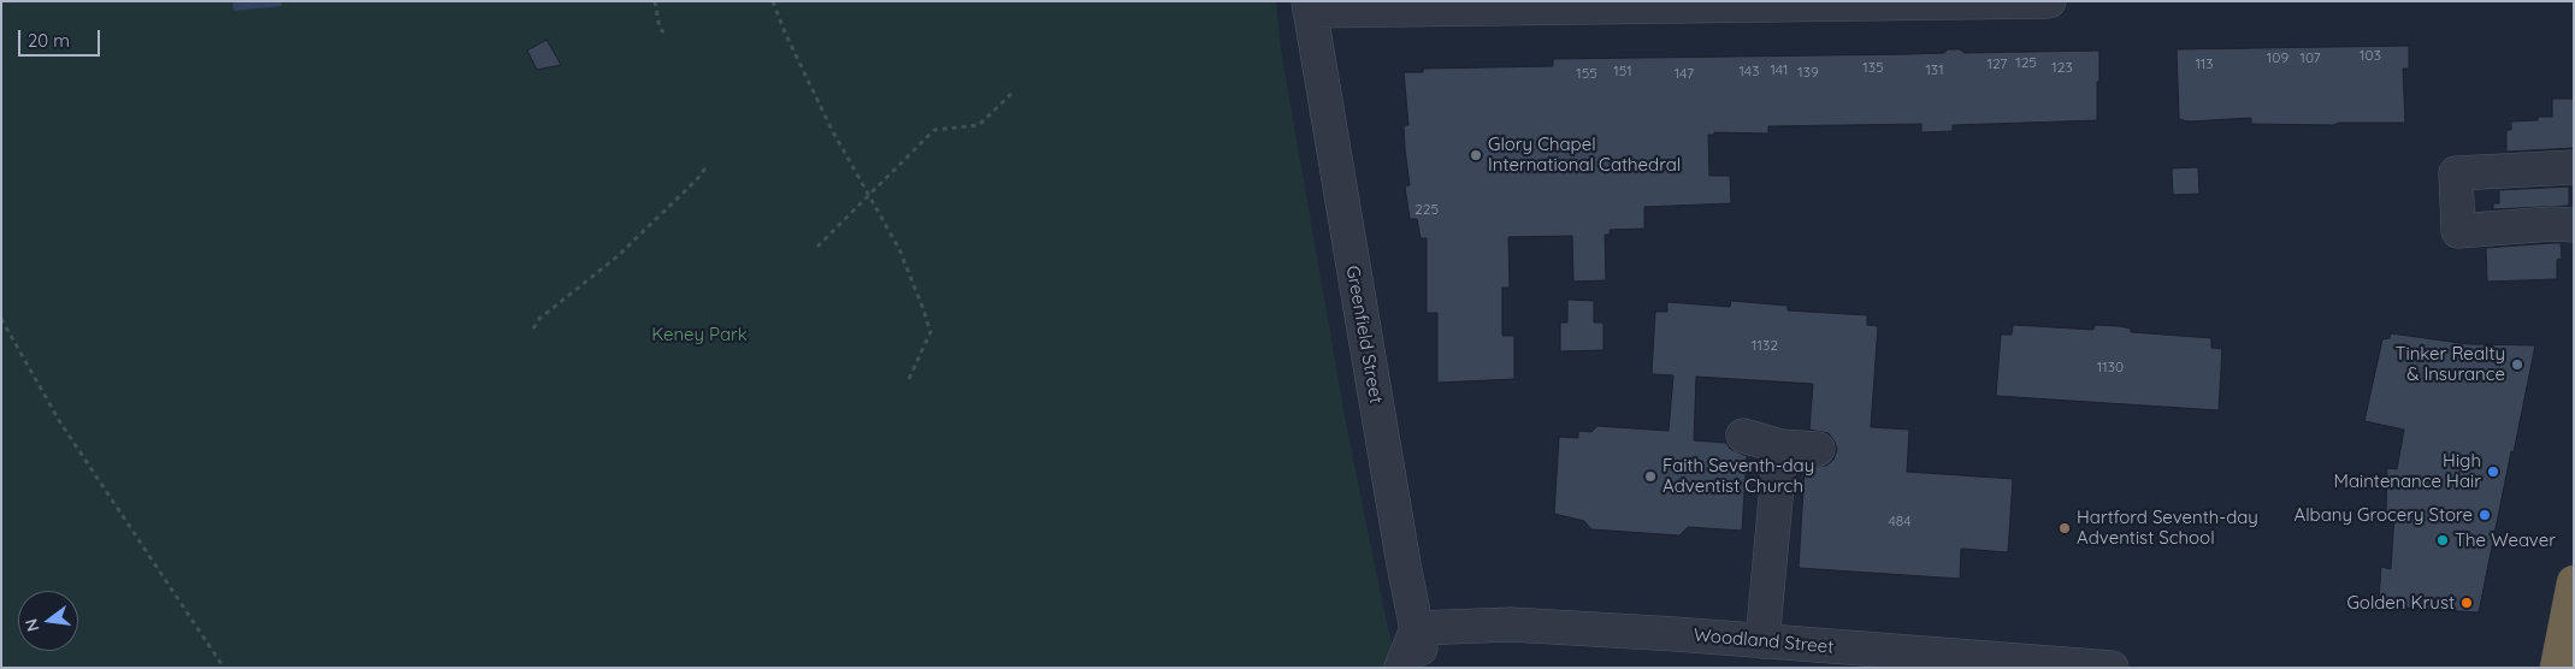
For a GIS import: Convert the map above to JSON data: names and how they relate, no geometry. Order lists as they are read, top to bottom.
{
  "streets": {
    "street": ["Greenfield Street", "Woodland Street"]
  },
  "crossings": [
    ["Greenfield Street", "Woodland Street"]
  ],
  "parks": ["Keney Park"],
  "places": [
    "Glory Chapel International Cathedral",
    "Tinker Realty & Insurance",
    "High Maintenance Hair",
    "Faith Seventh-day Adventist Church",
    "Albany Grocery Store",
    "Hartford Seventh-day Adventist School",
    "The Weaver",
    "Golden Krust"
  ],
  "house_numbers": [
    "103",
    "109",
    "107",
    "125",
    "127",
    "113",
    "135",
    "123",
    "141",
    "131",
    "151",
    "143",
    "139",
    "155",
    "147",
    "225",
    "1132",
    "1130",
    "484"
  ],
  "scale_bar": "20 m",
  "north": "left"
}
